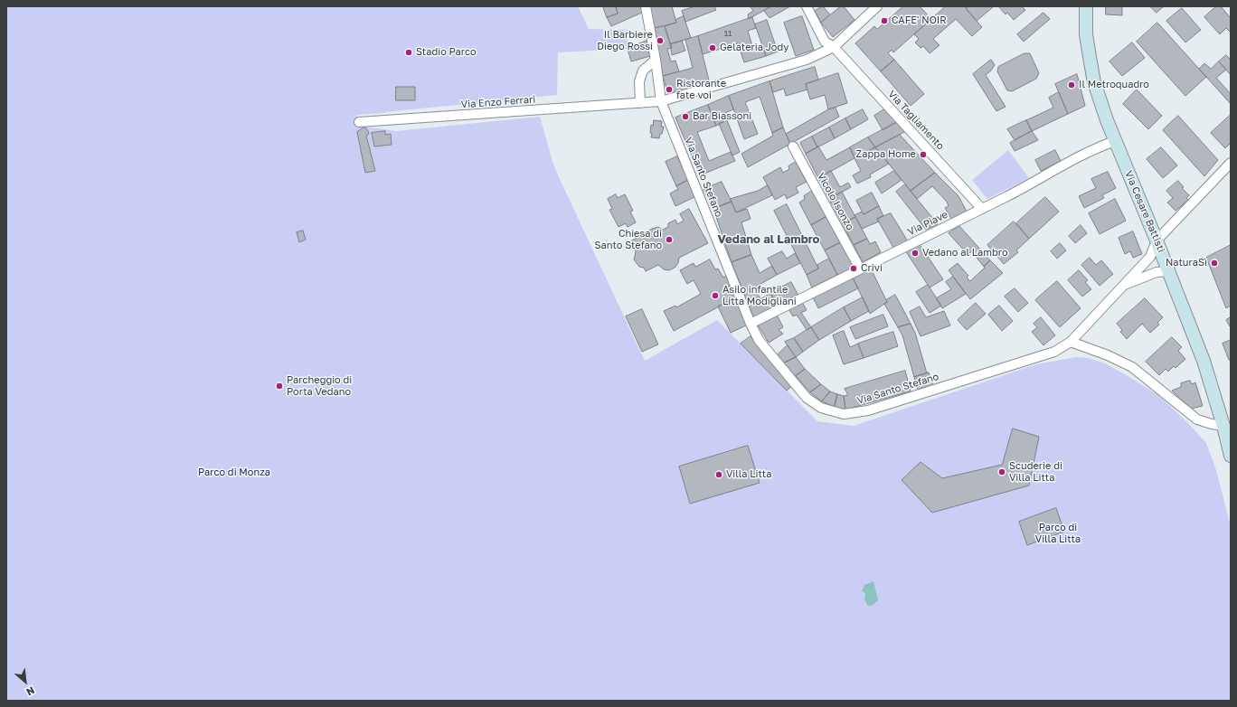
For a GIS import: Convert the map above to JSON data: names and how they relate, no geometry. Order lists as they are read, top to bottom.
{
  "streets": {
    "main road": ["Via Cesare Battisti"],
    "street": [
      "Via Enzo Ferrari",
      "Via Tagliamento",
      "Via Santo Stefano",
      "Vicolo Isonzo",
      "Via Piave"
    ]
  },
  "crossings": [
    ["Via Enzo Ferrari", "Via Tagliamento"],
    ["Via Enzo Ferrari", "Via Santo Stefano"],
    ["Via Tagliamento", "Via Piave"],
    ["Via Santo Stefano", "Via Cesare Battisti"],
    ["Via Santo Stefano", "Via Piave"],
    ["Vicolo Isonzo", "Via Piave"],
    ["Via Cesare Battisti", "Via Piave"]
  ],
  "districts": ["Vedano al Lambro"],
  "parks": ["Parco di Monza", "Parco di Villa Litta"],
  "places": [
    "CAFE' NOIR",
    "Il Barbiere Diego Rossi",
    "Gelateria Jody",
    "Stadio Parco",
    "Il Metroquadro",
    "Ristorante fate voi",
    "Bar Biassoni",
    "Zappa Home",
    "Chiesa di Santo Stefano",
    "Vedano al Lambro",
    "NaturaSì",
    "Crivi",
    "Asilo infantile Litta Modigliani",
    "Parcheggio di Porta Vedano",
    "Scuderie di Villa Litta",
    "Villa Litta"
  ],
  "house_numbers": ["11"],
  "north": "bottom right"
}
